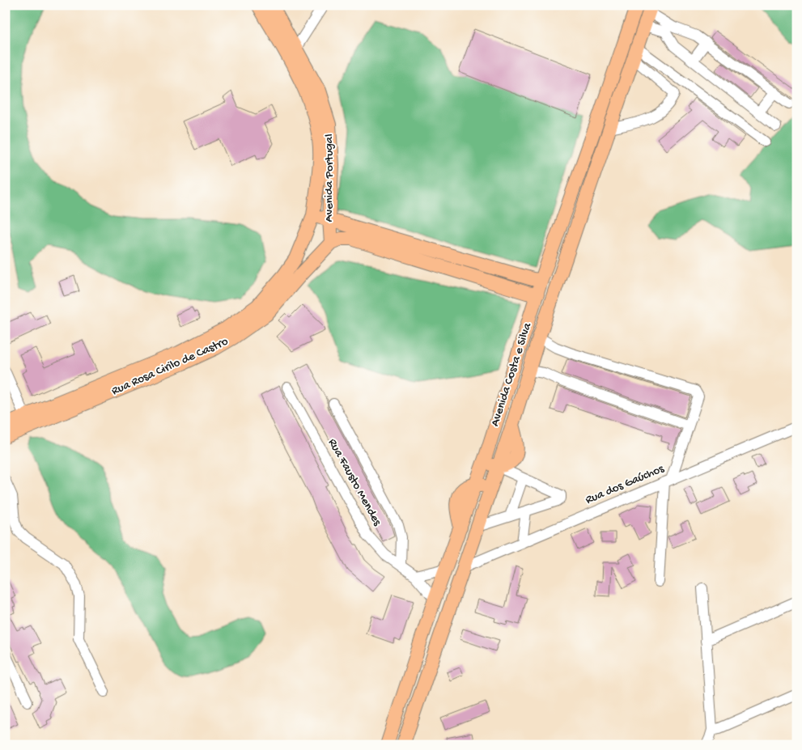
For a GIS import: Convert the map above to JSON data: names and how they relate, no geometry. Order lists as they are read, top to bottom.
{
  "streets": {
    "main road": ["Avenida Portugal", "Avenida Costa e Silva"],
    "street": ["Rua Fausto Mendes", "Rua dos Gaúchos"]
  },
  "crossings": [
    ["Avenida Costa e Silva", "Rua dos Gaúchos"]
  ]
}
